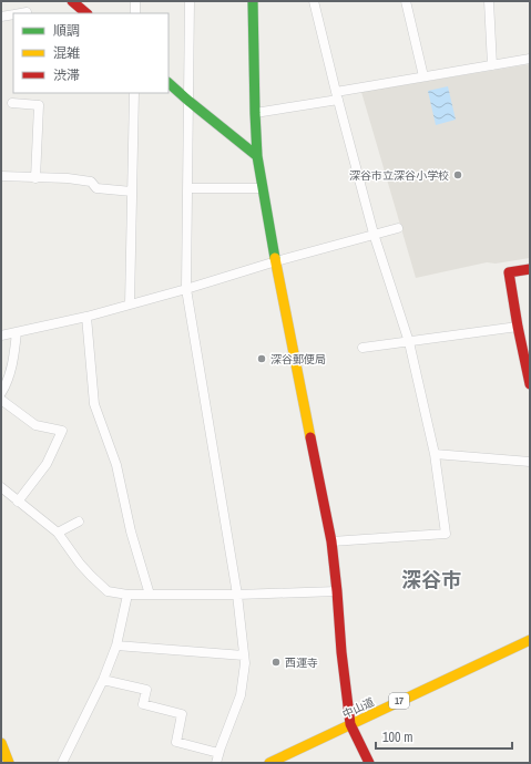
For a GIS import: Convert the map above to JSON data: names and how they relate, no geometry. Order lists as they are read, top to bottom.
{
  "streets": {
    "main road": ["17", "中山道"]
  },
  "districts": ["深谷市"],
  "places": ["深谷市立深谷小学校", "深谷郵便局", "西運寺"],
  "legend": ["順調", "混雑", "渋滞"],
  "scale_bar": "100 m"
}
